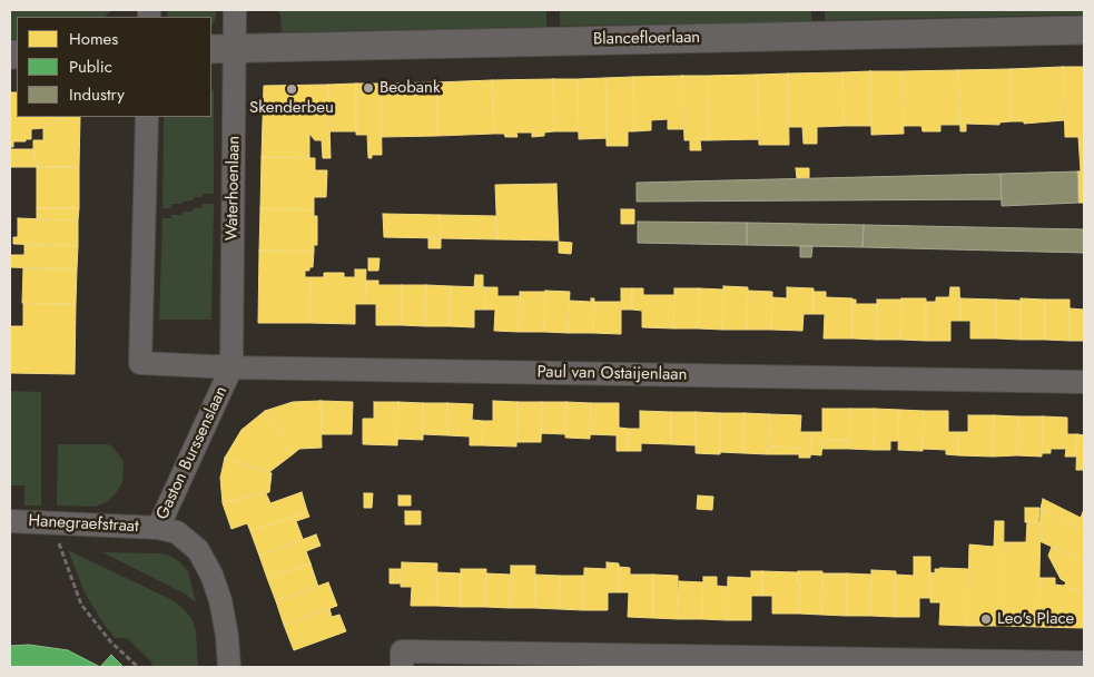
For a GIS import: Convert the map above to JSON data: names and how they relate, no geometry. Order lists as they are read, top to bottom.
{
  "streets": {
    "street": [
      "Blancefloerlaan",
      "Waterhoenlaan",
      "Paul van Ostaijenlaan",
      "Gaston Burssenslaan",
      "Hanegraefstraat"
    ]
  },
  "crossings": [
    ["Blancefloerlaan", "Waterhoenlaan"],
    ["Waterhoenlaan", "Paul van Ostaijenlaan"],
    ["Waterhoenlaan", "Gaston Burssenslaan"],
    ["Paul van Ostaijenlaan", "Gaston Burssenslaan"],
    ["Gaston Burssenslaan", "Hanegraefstraat"]
  ],
  "places": ["Beobank", "Skenderbeu", "Leo's Place"],
  "legend": ["Homes", "Public", "Industry"]
}
